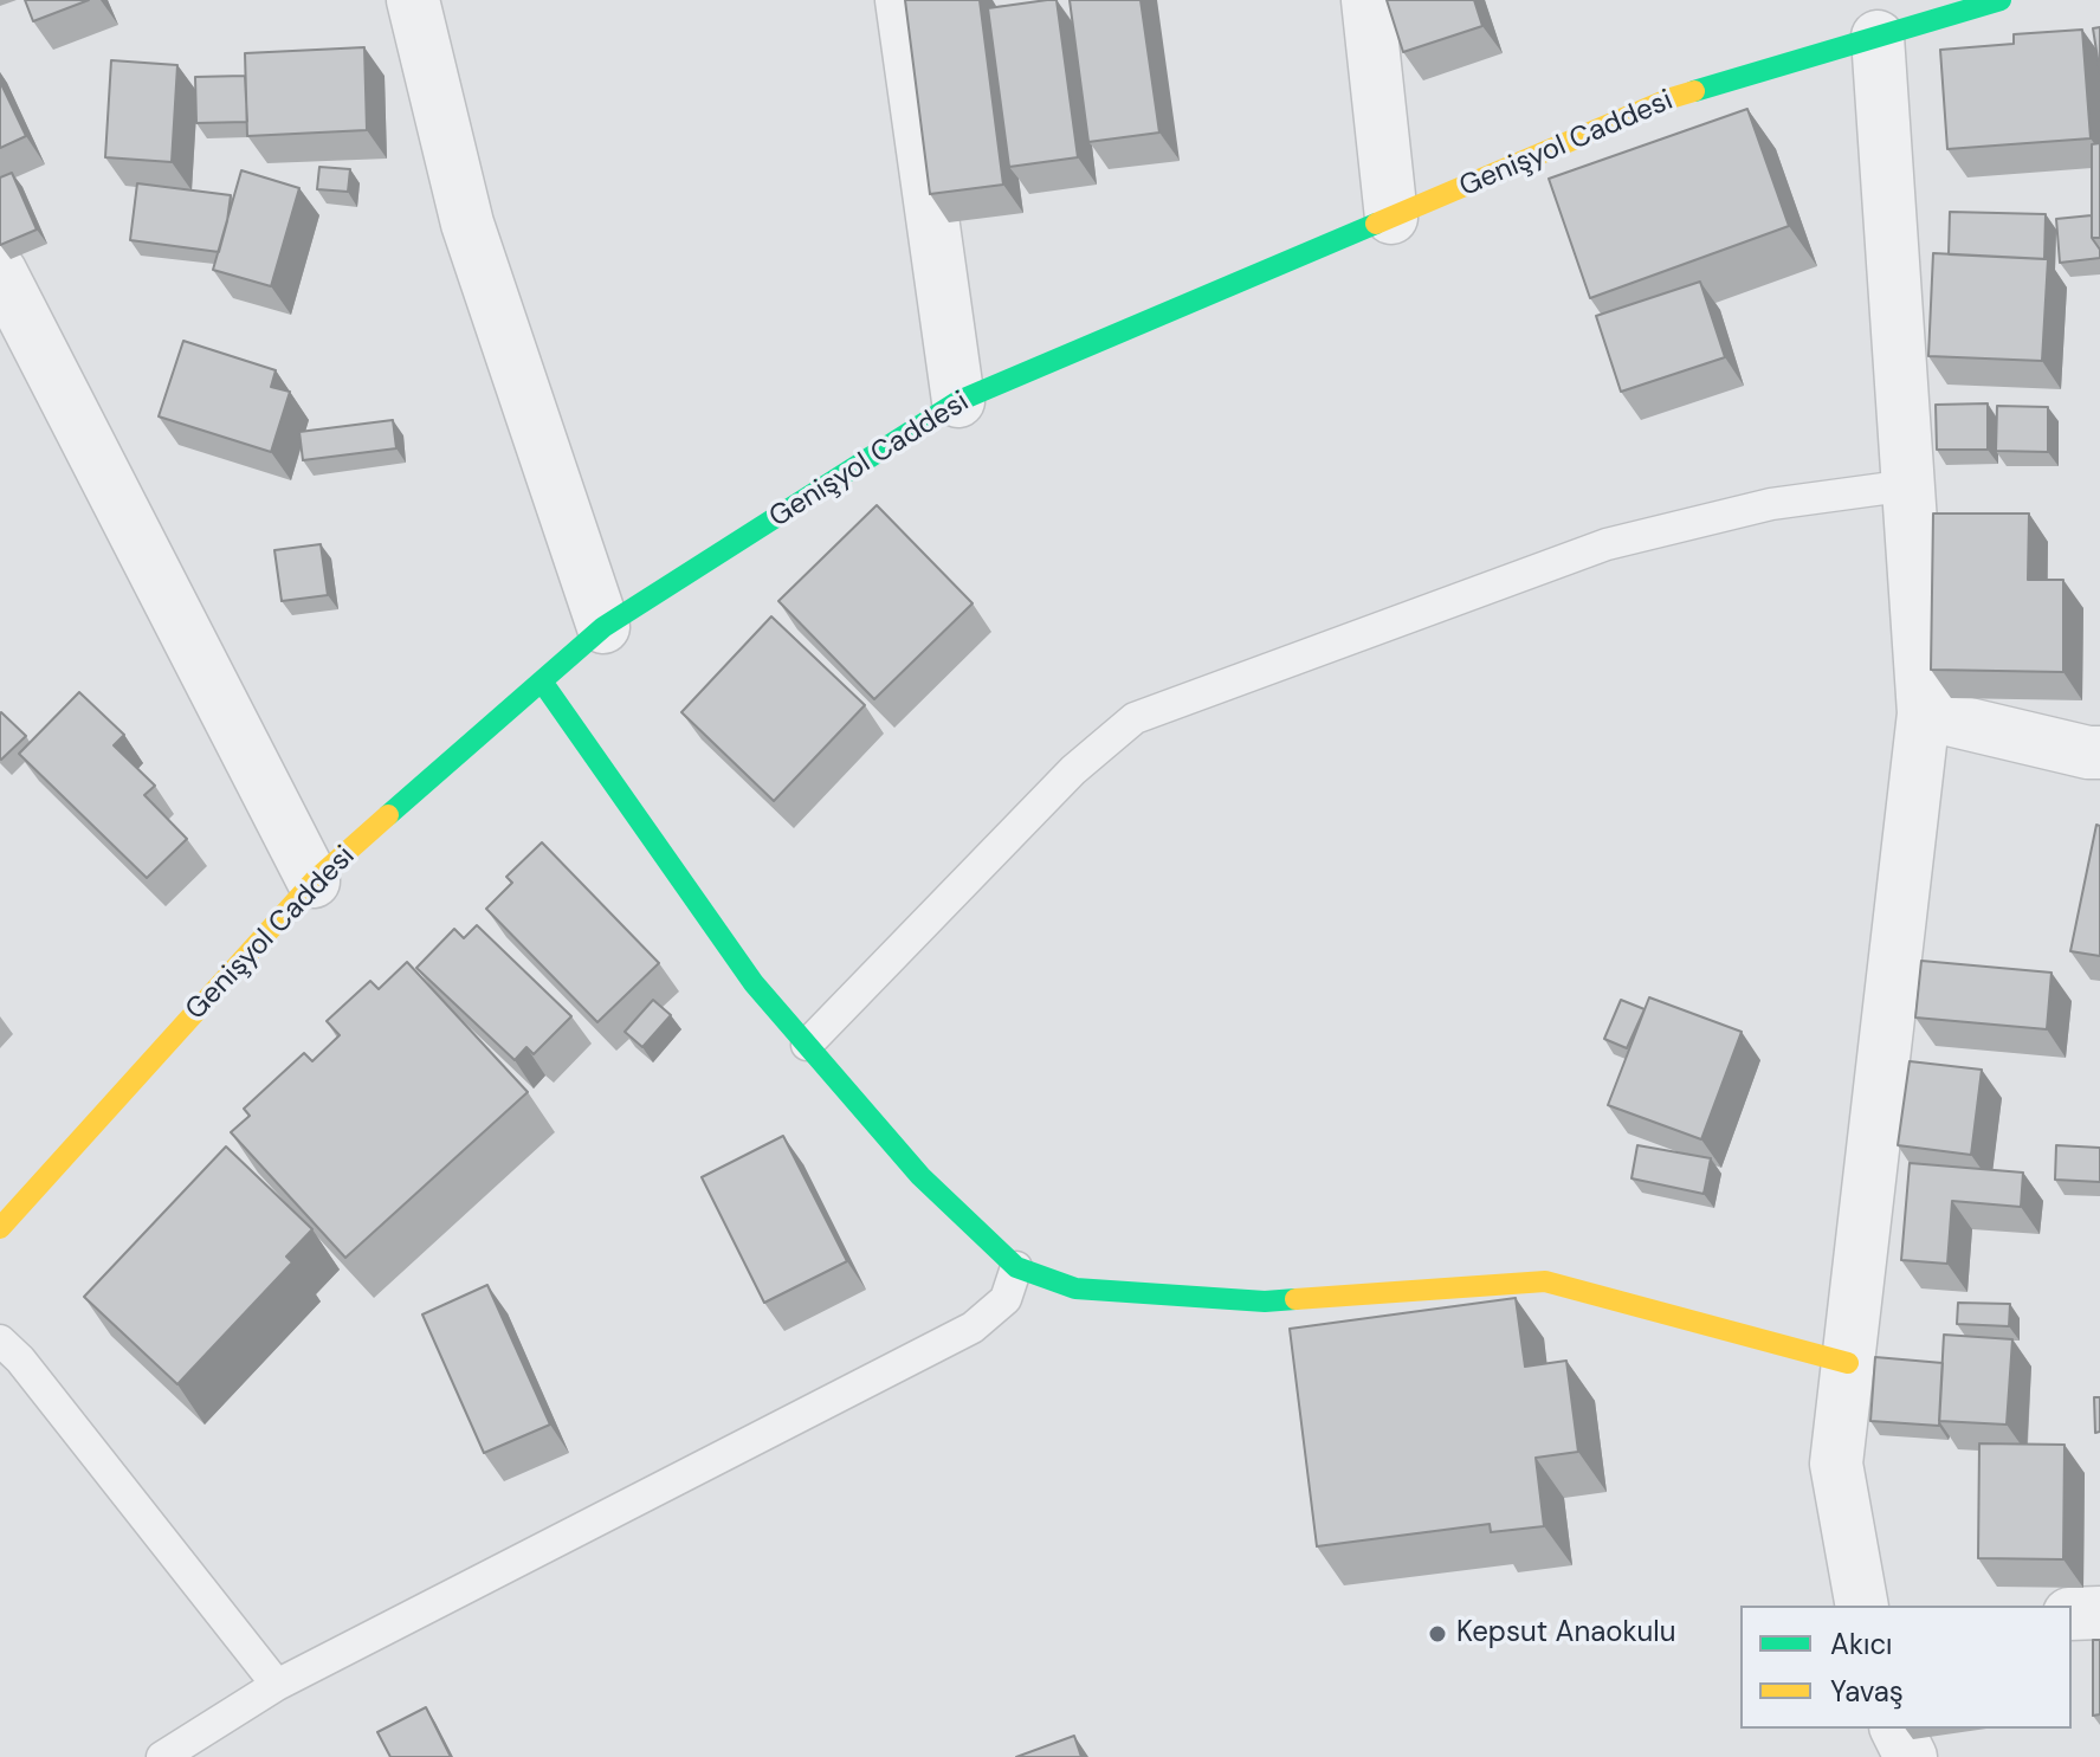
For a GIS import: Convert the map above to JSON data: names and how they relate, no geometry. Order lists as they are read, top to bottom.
{
  "streets": {
    "street": ["Genişyol Caddesi"]
  },
  "places": ["Kepsut Anaokulu"],
  "legend": ["Akıcı", "Yavaş"]
}
